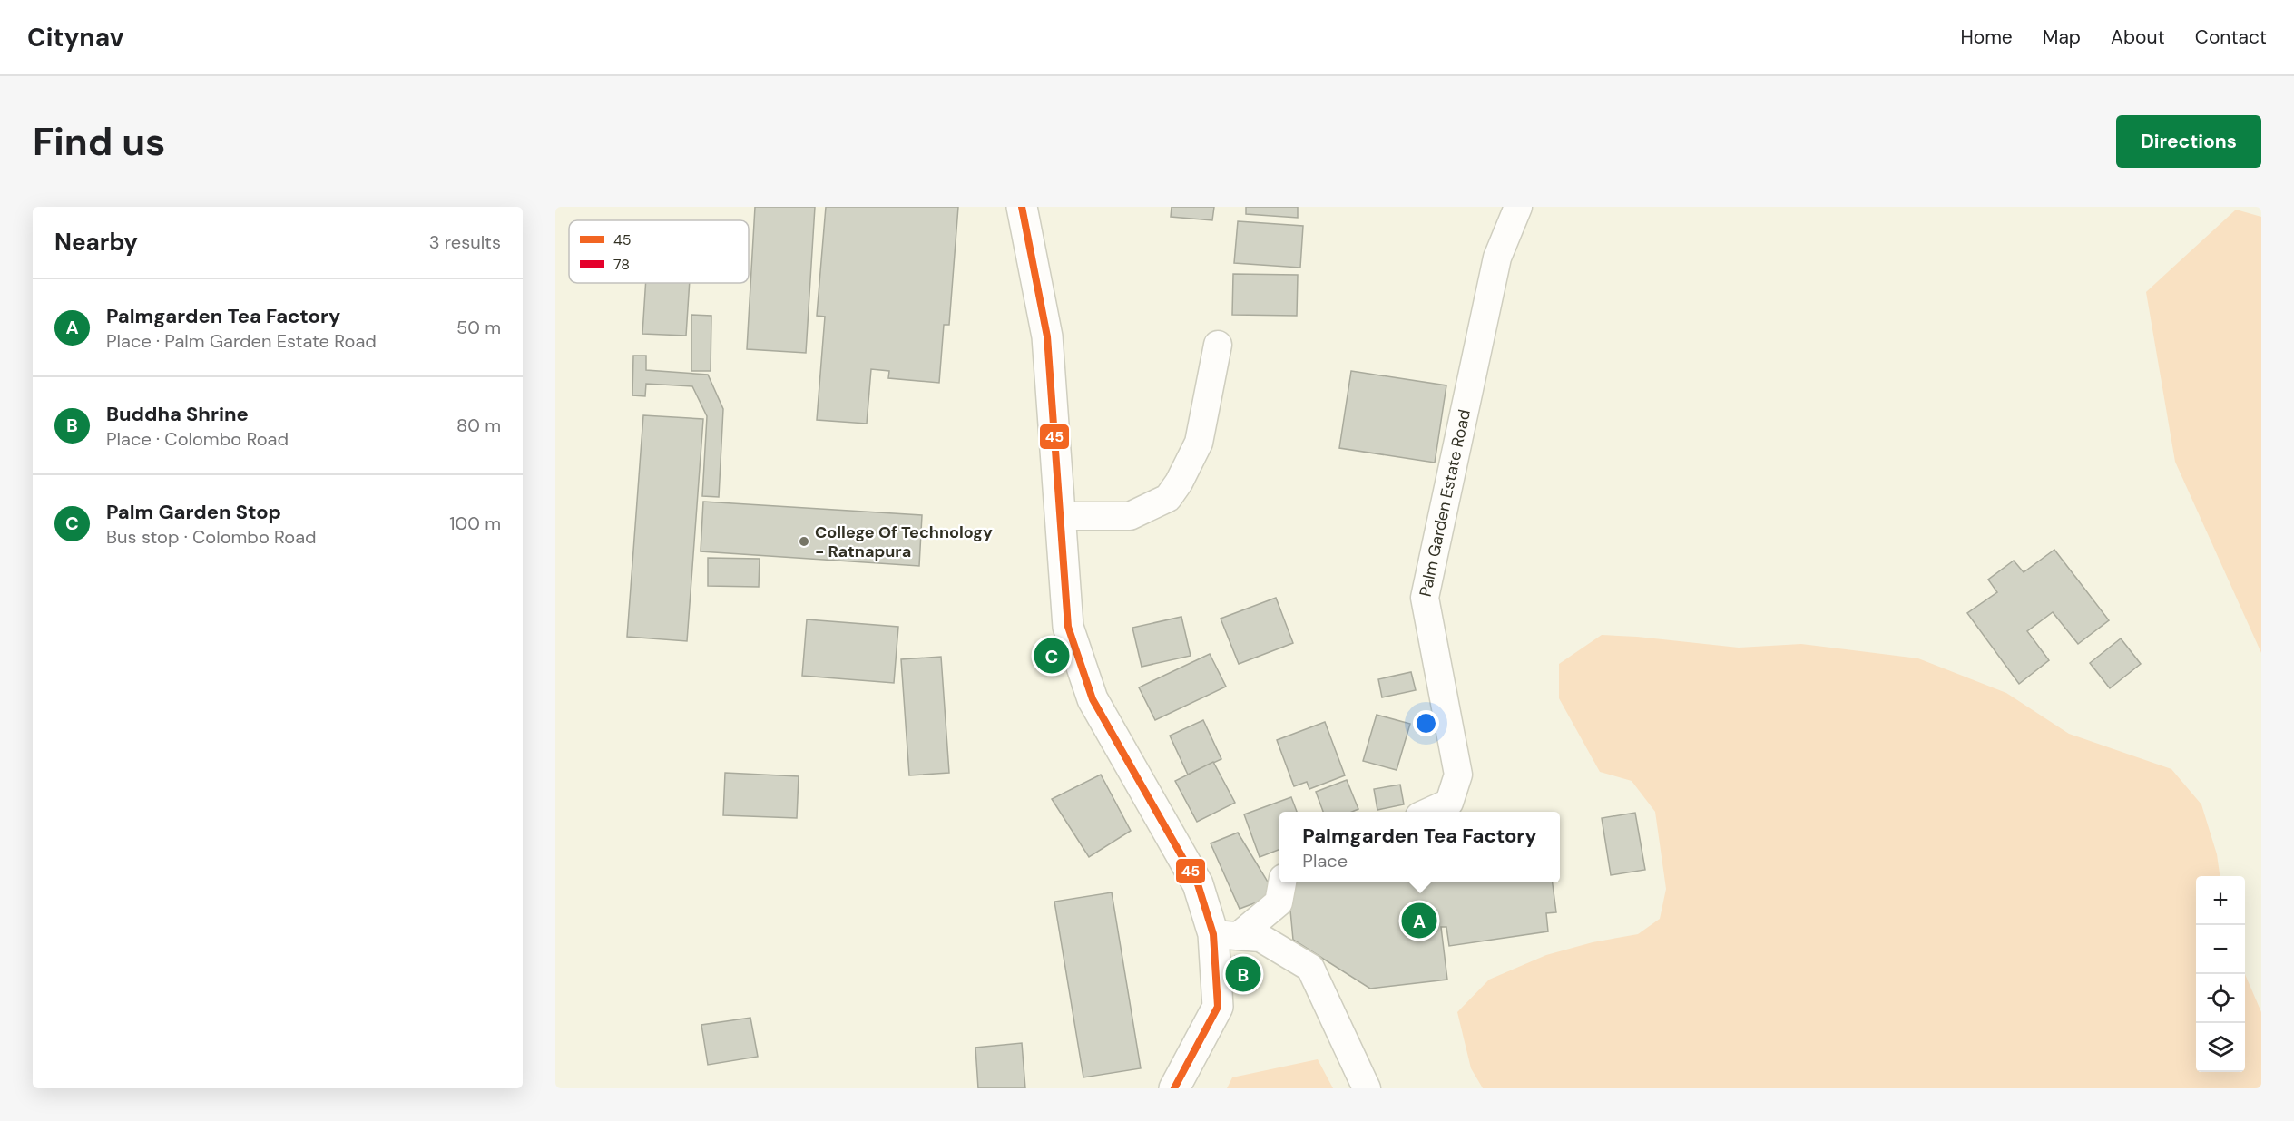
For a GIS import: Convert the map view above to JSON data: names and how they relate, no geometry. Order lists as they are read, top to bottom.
{
  "streets": {
    "street": ["Palm Garden Estate Road"]
  },
  "places": ["College Of Technology - Ratnapura"],
  "lines": ["transit line 45"],
  "legend": ["45", "78"],
  "page": {
    "header": "Citynav",
    "nav": [
      "Home",
      "Map",
      "About",
      "Contact"
    ],
    "buttons": "Directions",
    "title": "Find us",
    "heading": ["Nearby", "3 results"],
    "list": [
      {
        "mark": "A",
        "name": "Palmgarden Tea Factory",
        "note": "Place · Palm Garden Estate Road",
        "value": "50 m"
      },
      {
        "mark": "B",
        "name": "Buddha Shrine",
        "note": "Place · Colombo Road",
        "value": "80 m"
      },
      {
        "mark": "C",
        "name": "Palm Garden Stop",
        "note": "Bus stop · Colombo Road",
        "value": "100 m"
      }
    ],
    "pins": ["C", "A", "B"],
    "popup": ["Palmgarden Tea Factory", "Place"],
    "map_buttons": ["+", "−"]
  }
}
